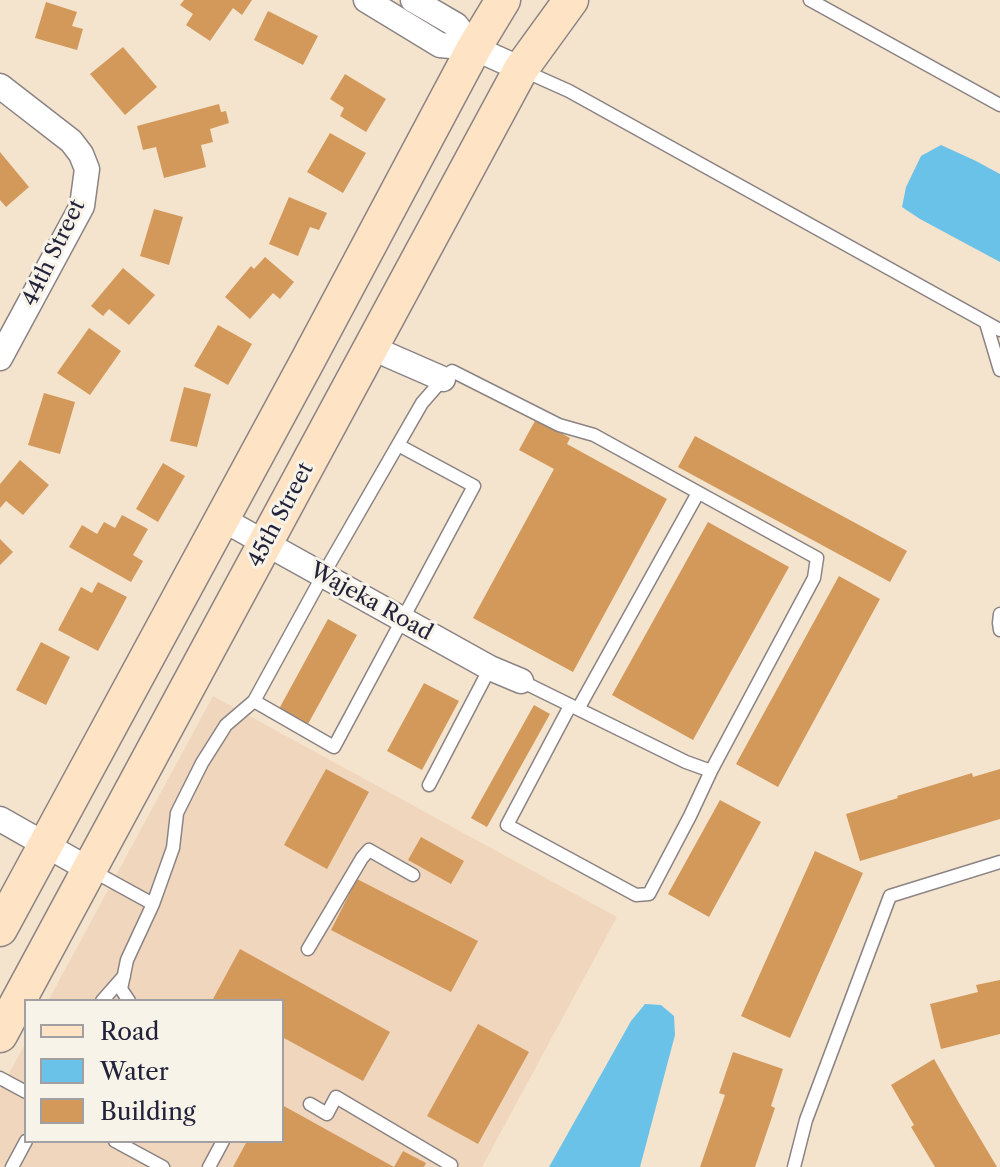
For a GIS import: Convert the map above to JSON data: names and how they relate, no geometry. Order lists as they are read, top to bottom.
{
  "streets": {
    "main road": ["45th Street"],
    "street": ["44th Street", "Wajeka Road"]
  },
  "crossings": [
    ["45th Street", "Wajeka Road"]
  ],
  "legend": ["Road", "Water", "Building"]
}
